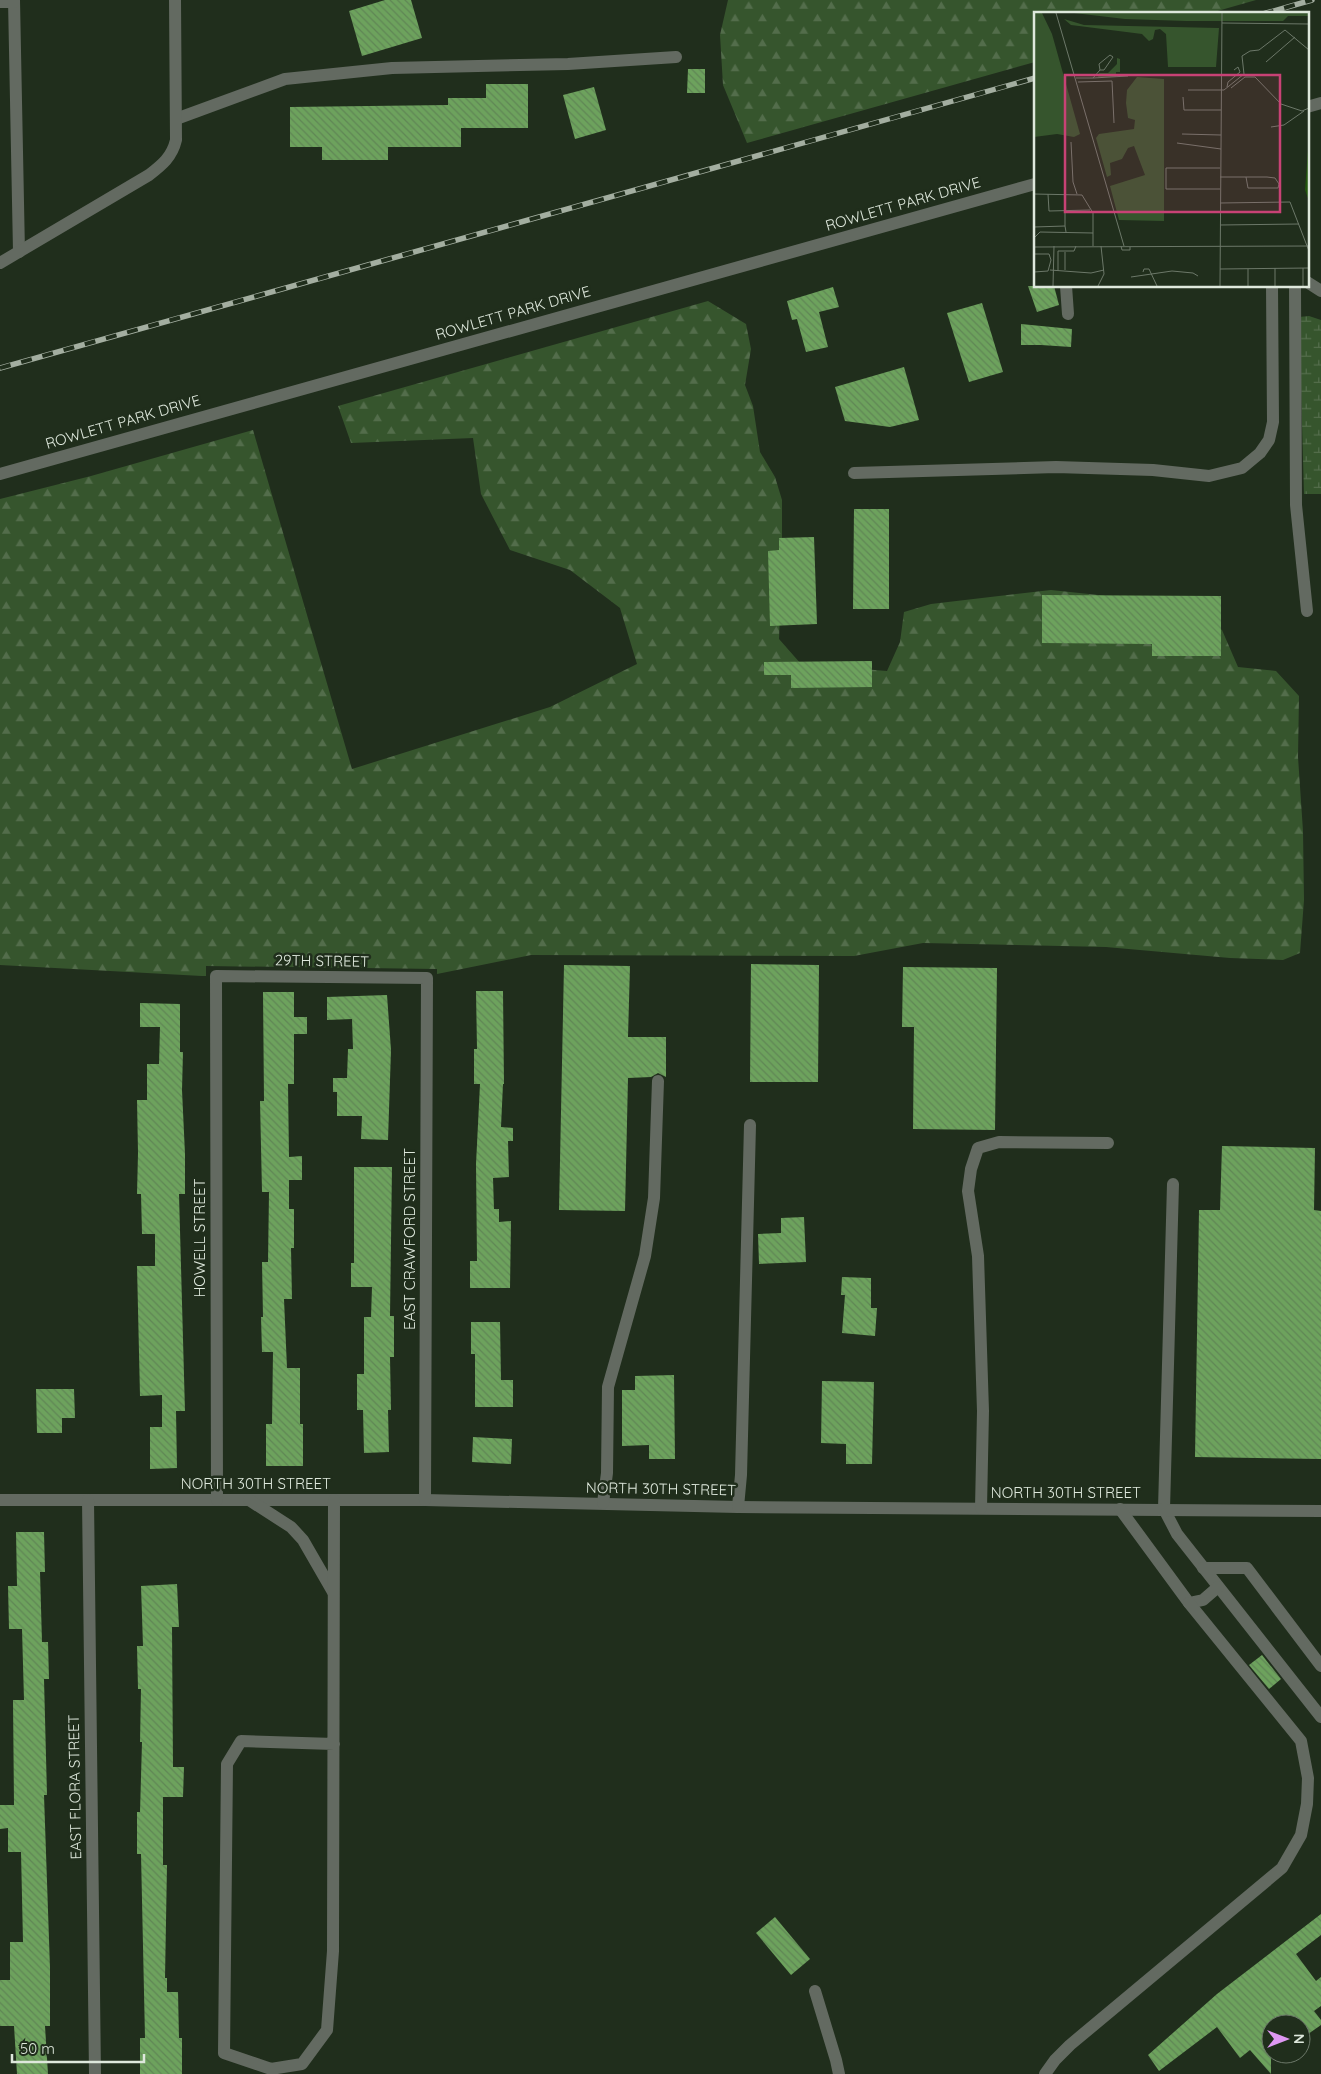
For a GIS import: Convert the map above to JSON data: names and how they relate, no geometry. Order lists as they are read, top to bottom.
{
  "streets": {
    "street": [
      "ROWLETT PARK DRIVE",
      "29TH STREET",
      "HOWELL STREET",
      "EAST CRAWFORD STREET",
      "NORTH 30TH STREET",
      "EAST FLORA STREET"
    ]
  },
  "crossings": [
    ["29TH STREET", "HOWELL STREET"],
    ["29TH STREET", "EAST CRAWFORD STREET"],
    ["HOWELL STREET", "NORTH 30TH STREET"],
    ["EAST CRAWFORD STREET", "NORTH 30TH STREET"],
    ["NORTH 30TH STREET", "EAST FLORA STREET"]
  ],
  "scale_bar": "50 m",
  "north": "right"
}
